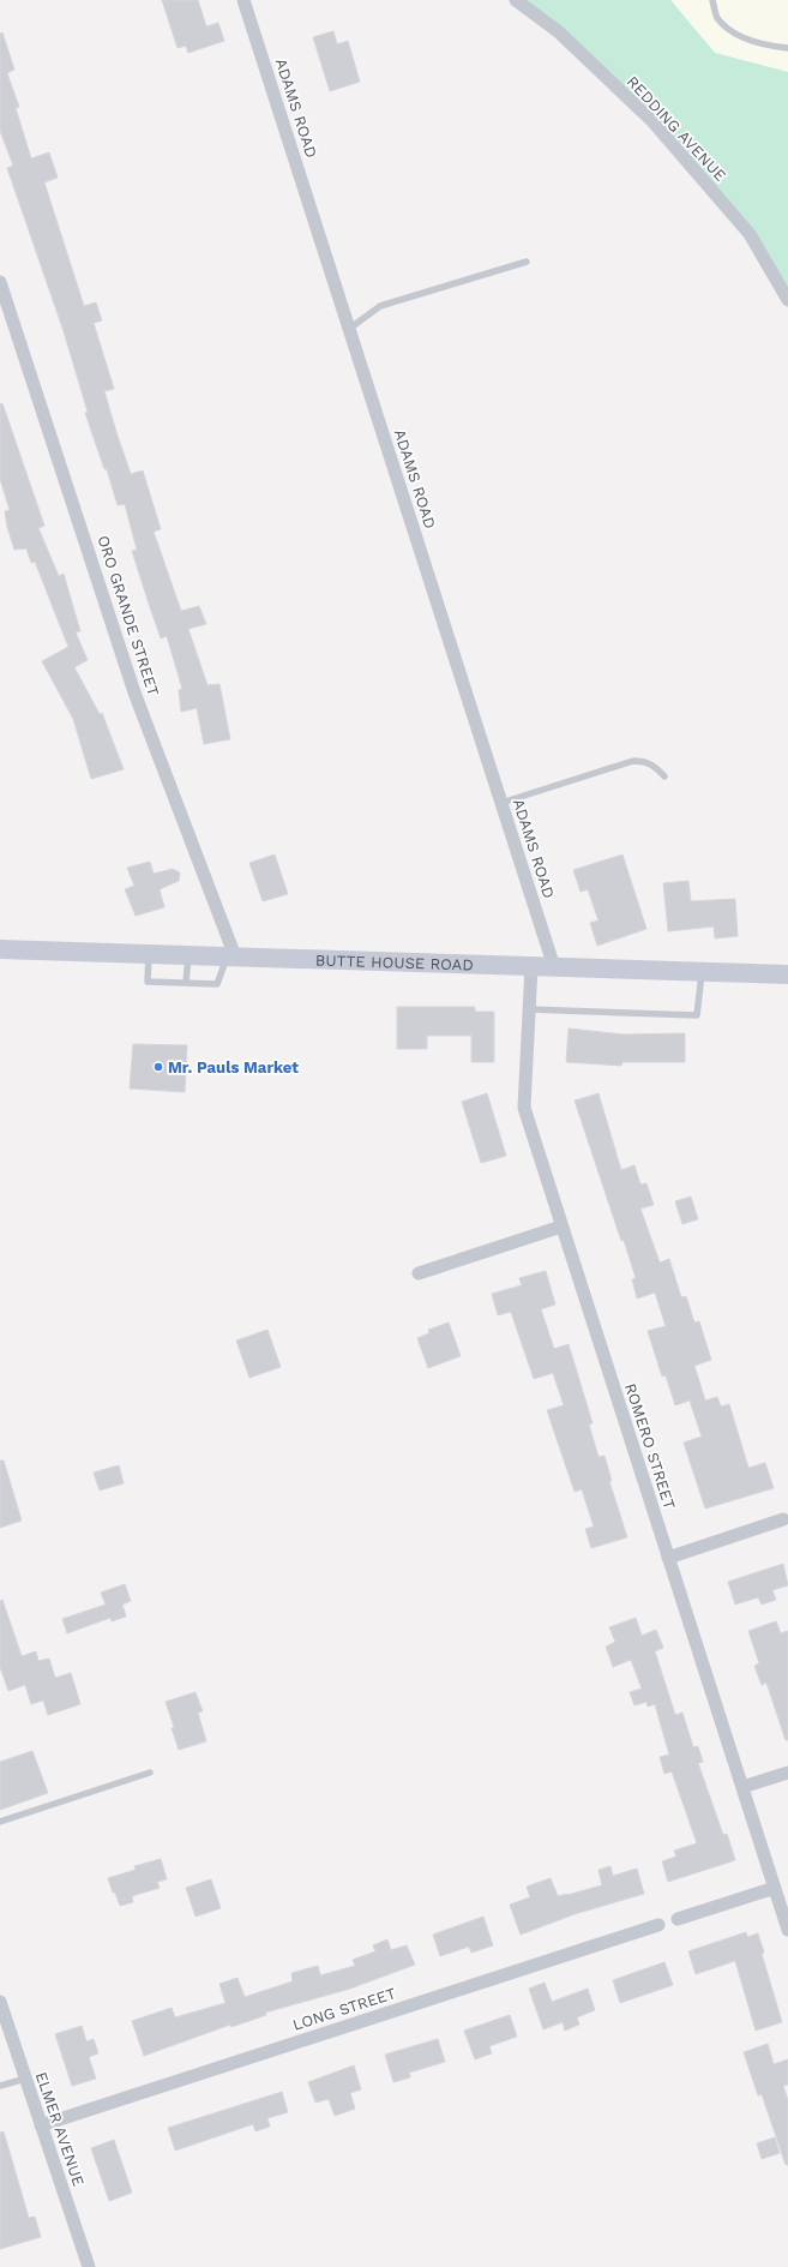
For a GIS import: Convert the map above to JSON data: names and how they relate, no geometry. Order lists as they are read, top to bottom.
{
  "streets": {
    "main road": ["BUTTE HOUSE ROAD"],
    "street": [
      "ADAMS ROAD",
      "REDDING AVENUE",
      "ORO GRANDE STREET",
      "ROMERO STREET",
      "LONG STREET",
      "ELMER AVENUE"
    ]
  },
  "crossings": [
    ["ADAMS ROAD", "BUTTE HOUSE ROAD"],
    ["ORO GRANDE STREET", "BUTTE HOUSE ROAD"],
    ["BUTTE HOUSE ROAD", "ROMERO STREET"],
    ["LONG STREET", "ELMER AVENUE"]
  ],
  "places": ["Mr. Pauls Market"]
}
